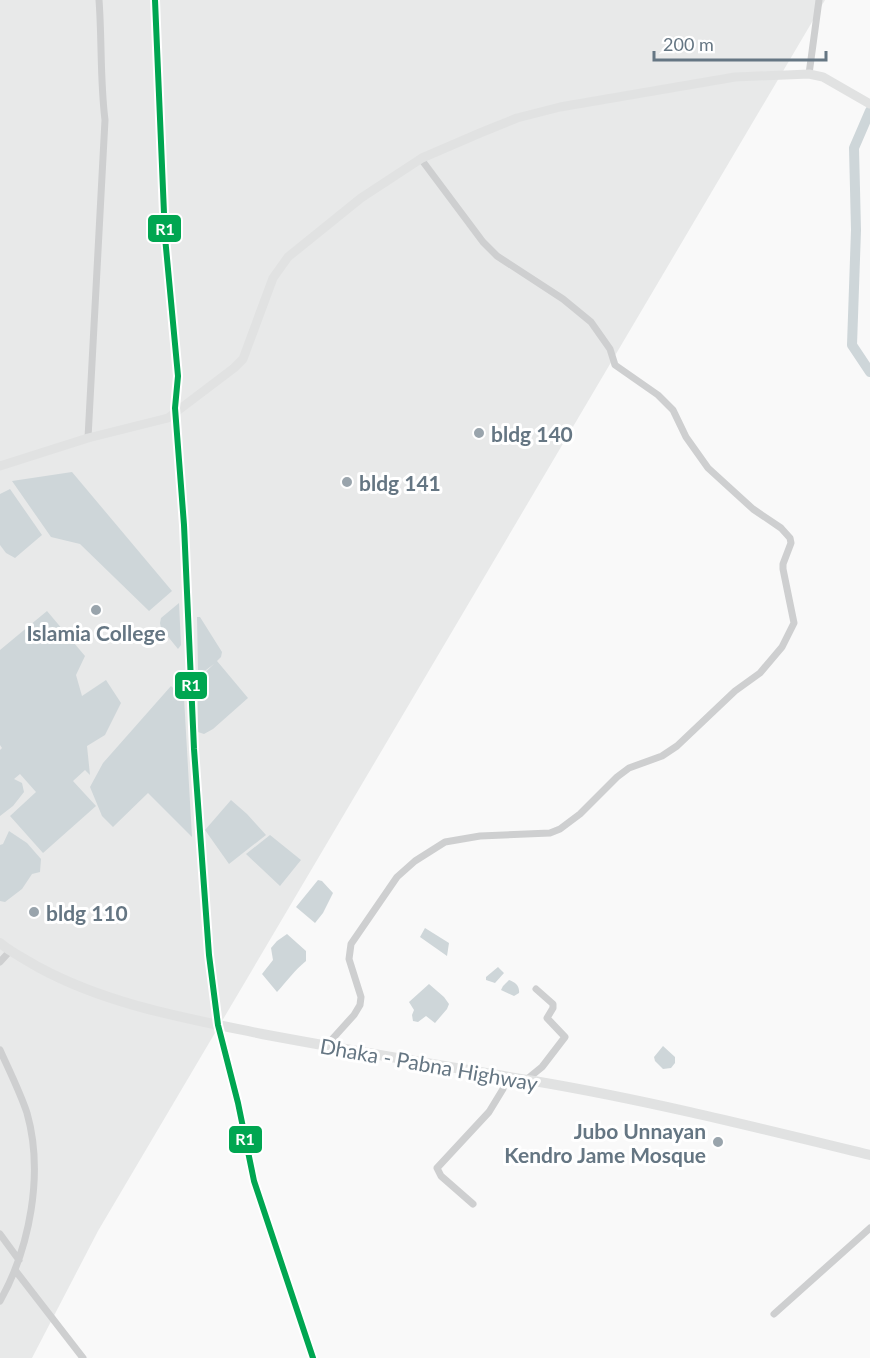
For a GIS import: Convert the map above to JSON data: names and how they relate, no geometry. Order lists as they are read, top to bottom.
{
  "streets": {
    "highway": ["Dhaka - Pabna Highway"]
  },
  "places": [
    "bldg 140",
    "bldg 141",
    "Islamia College",
    "bldg 110",
    "Jubo Unnayan Kendro Jame Mosque"
  ],
  "lines": ["transit line R1"],
  "scale_bar": "200 m"
}
